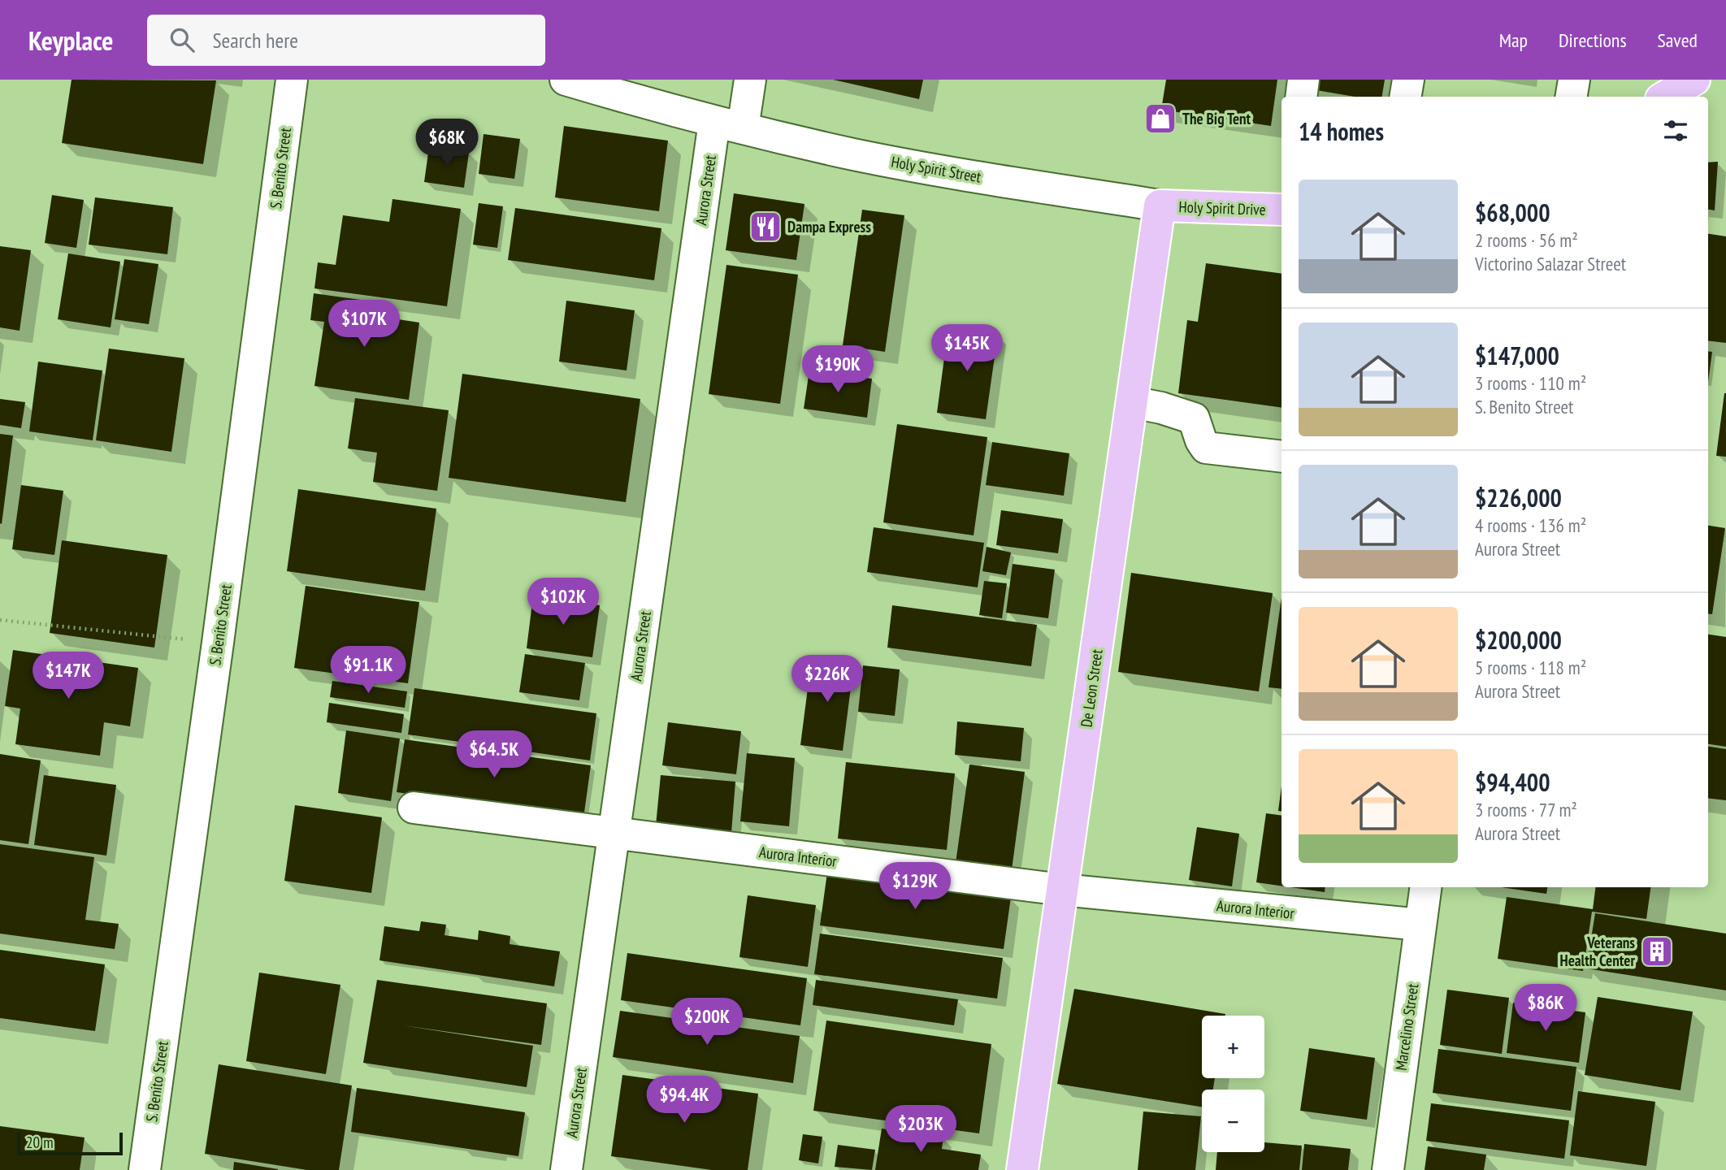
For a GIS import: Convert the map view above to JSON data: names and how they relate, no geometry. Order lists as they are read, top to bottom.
{
  "streets": {
    "main road": ["Holy Spirit Drive", "De Leon Street"],
    "street": [
      "S. Benito Street",
      "Holy Spirit Street",
      "Aurora Street",
      "Aurora Interior",
      "Marcelino Street"
    ]
  },
  "crossings": [
    ["Holy Spirit Street", "Aurora Street"],
    ["Holy Spirit Street", "Holy Spirit Drive"],
    ["Holy Spirit Street", "De Leon Street"],
    ["Aurora Street", "Aurora Interior"],
    ["Holy Spirit Drive", "De Leon Street"],
    ["De Leon Street", "Aurora Interior"],
    ["Aurora Interior", "Marcelino Street"]
  ],
  "places": {
    "shop": ["The Big Tent"],
    "restaurant": ["Dampa Express"],
    "building": ["Veterans Health Center"]
  },
  "scale_bar": "20 m",
  "page": {
    "header": "Keyplace",
    "search": "Search here",
    "nav": ["Map", "Directions", "Saved"],
    "heading": "14 homes",
    "price": [
      "$68K",
      "$107K",
      "$145K",
      "$190K",
      "$102K",
      "$91.1K",
      "$147K",
      "$226K",
      "$64.5K",
      "$129K",
      "$86K",
      "$200K",
      "$94.4K",
      "$203K"
    ],
    "list": [
      {
        "name": "$68,000",
        "note": "2 rooms · 56 m² · Victorino Salazar Street"
      },
      {
        "name": "$147,000",
        "note": "3 rooms · 110 m² · S. Benito Street"
      },
      {
        "name": "$226,000",
        "note": "4 rooms · 136 m² · Aurora Street"
      },
      {
        "name": "$200,000",
        "note": "5 rooms · 118 m² · Aurora Street"
      },
      {
        "name": "$94,400",
        "note": "3 rooms · 77 m² · Aurora Street"
      }
    ],
    "map_buttons": ["+", "−"],
    "scale": "20 m"
  }
}
